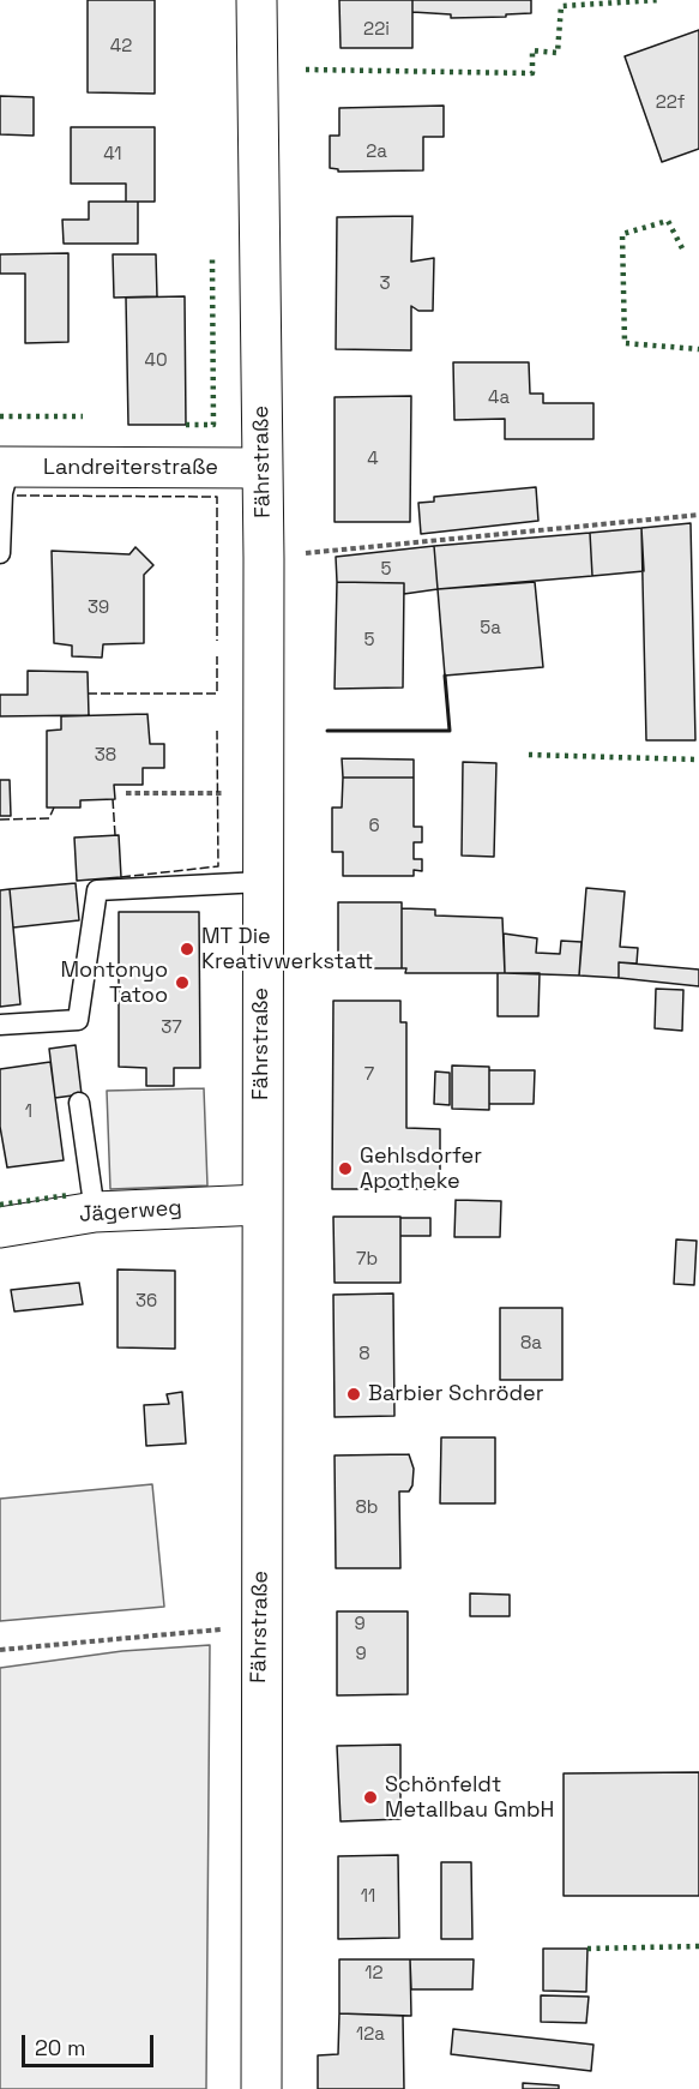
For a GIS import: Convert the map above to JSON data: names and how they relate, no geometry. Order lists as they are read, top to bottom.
{
  "streets": {
    "street": ["Fährstraße", "Landreiterstraße", "Jägerweg"]
  },
  "crossings": [
    ["Fährstraße", "Landreiterstraße"],
    ["Fährstraße", "Jägerweg"]
  ],
  "places": [
    "MT Die Kreativwerkstatt",
    "Montonyo Tatoo",
    "Gehlsdorfer Apotheke",
    "Barbier Schröder",
    "Schönfeldt Metallbau GmbH"
  ],
  "house_numbers": [
    "22i",
    "42",
    "22f",
    "2a",
    "41",
    "3",
    "40",
    "4a",
    "4",
    "5",
    "39",
    "5a",
    "5",
    "38",
    "6",
    "37",
    "7",
    "1",
    "7b",
    "36",
    "8a",
    "8",
    "8b",
    "9",
    "9",
    "11",
    "12",
    "12a"
  ],
  "scale_bar": "20 m"
}
